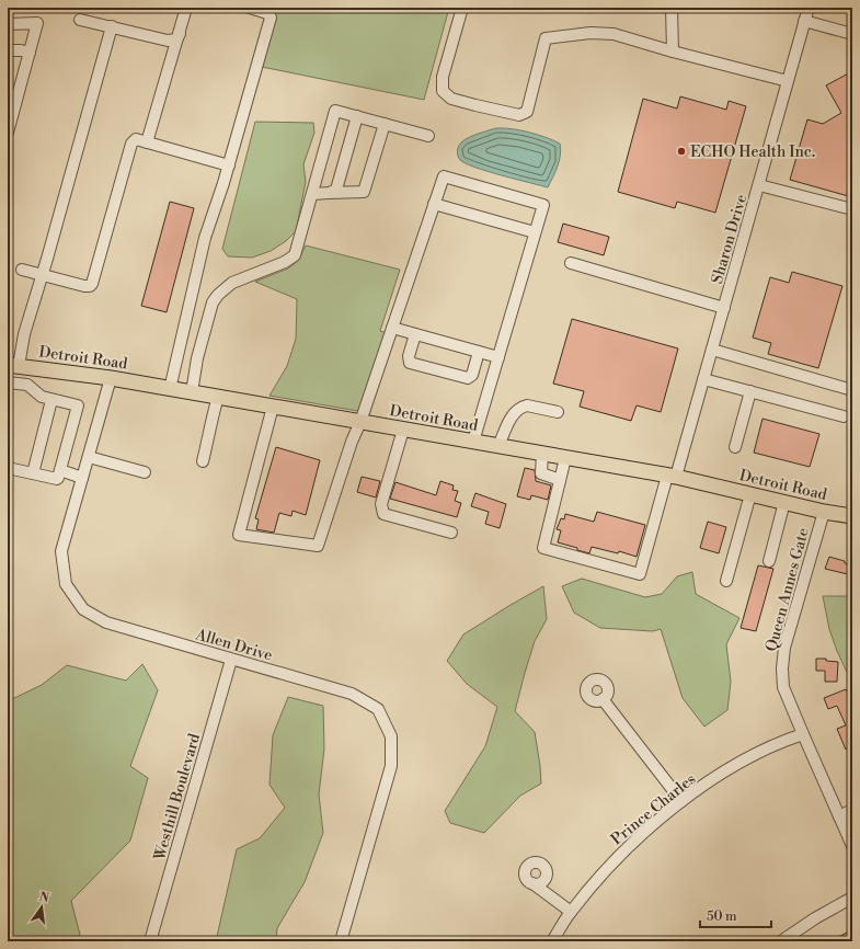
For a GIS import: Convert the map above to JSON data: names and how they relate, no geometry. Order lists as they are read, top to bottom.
{
  "streets": {
    "main road": ["Detroit Road"],
    "street": [
      "Sharon Drive",
      "Queen Annes Gate",
      "Allen Drive",
      "Westhill Boulevard",
      "Prince Charles"
    ]
  },
  "crossings": [
    ["Sharon Drive", "Detroit Road"],
    ["Detroit Road", "Queen Annes Gate"],
    ["Detroit Road", "Allen Drive"],
    ["Queen Annes Gate", "Prince Charles"],
    ["Allen Drive", "Westhill Boulevard"]
  ],
  "places": ["ECHO Health Inc."],
  "scale_bar": "50 m",
  "north": "top"
}
